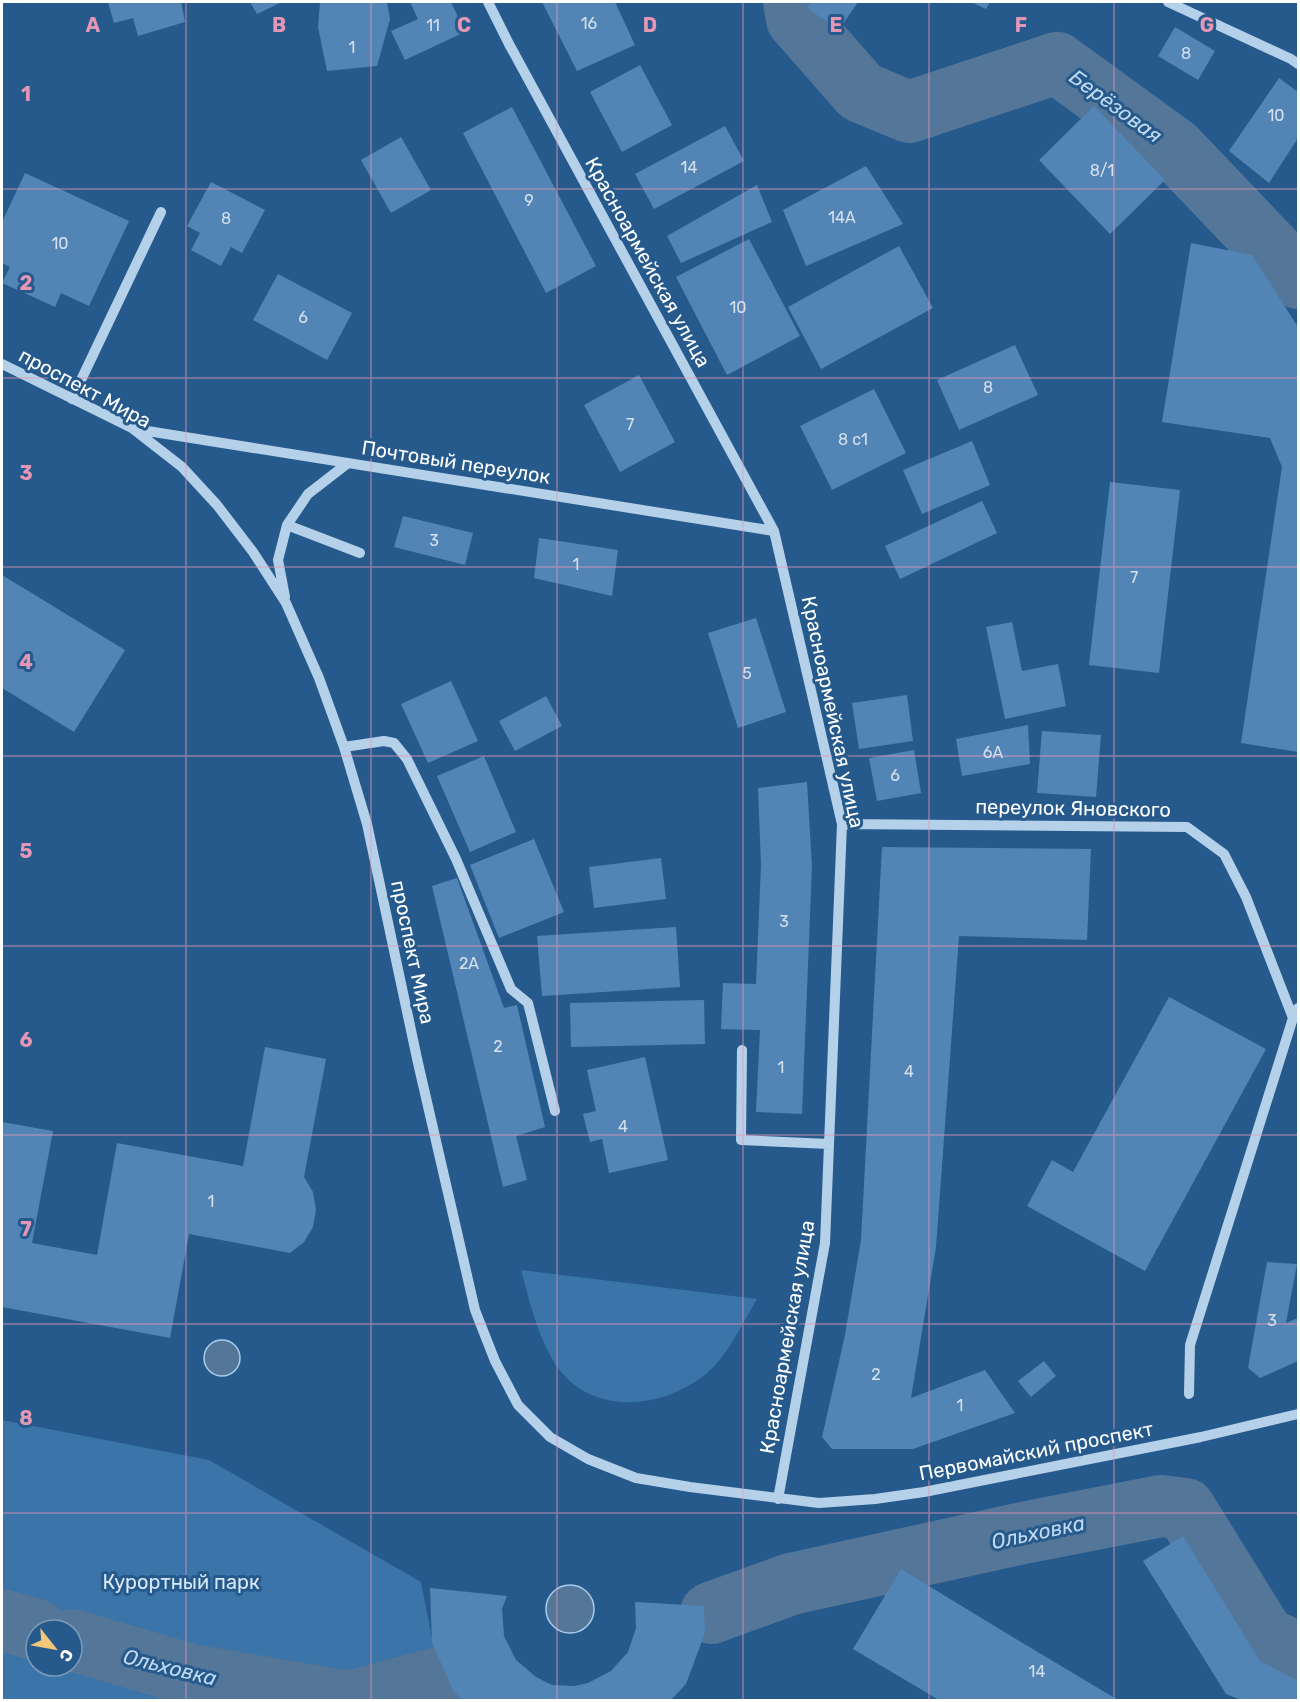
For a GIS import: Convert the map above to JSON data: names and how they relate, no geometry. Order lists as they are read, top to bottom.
{
  "streets": {
    "street": [
      "Красноармейская улица",
      "проспект Мира",
      "Почтовый переулок",
      "переулок Яновского",
      "Первомайский проспект"
    ]
  },
  "crossings": [
    ["Красноармейская улица", "проспект Мира"],
    ["Красноармейская улица", "Почтовый переулок"],
    ["Красноармейская улица", "переулок Яновского"],
    ["Красноармейская улица", "Первомайский проспект"],
    ["проспект Мира", "Почтовый переулок"],
    ["проспект Мира", "Первомайский проспект"]
  ],
  "water": ["Берёзовая", "Ольховка"],
  "parks": ["Курортный парк"],
  "house_numbers": [
    "16",
    "11",
    "1",
    "8",
    "10",
    "14",
    "8/1",
    "9",
    "14А",
    "8",
    "10",
    "10",
    "6",
    "8",
    "7",
    "8 с1",
    "3",
    "1",
    "7",
    "5",
    "6А",
    "6",
    "3",
    "2А",
    "2",
    "1",
    "4",
    "4",
    "1",
    "3",
    "2",
    "1",
    "14"
  ],
  "north": "bottom right",
  "grid": {
    "columns": [
      "A",
      "B",
      "C",
      "D",
      "E",
      "F",
      "G"
    ],
    "rows": [
      "1",
      "2",
      "3",
      "4",
      "5",
      "6",
      "7",
      "8"
    ]
  }
}
